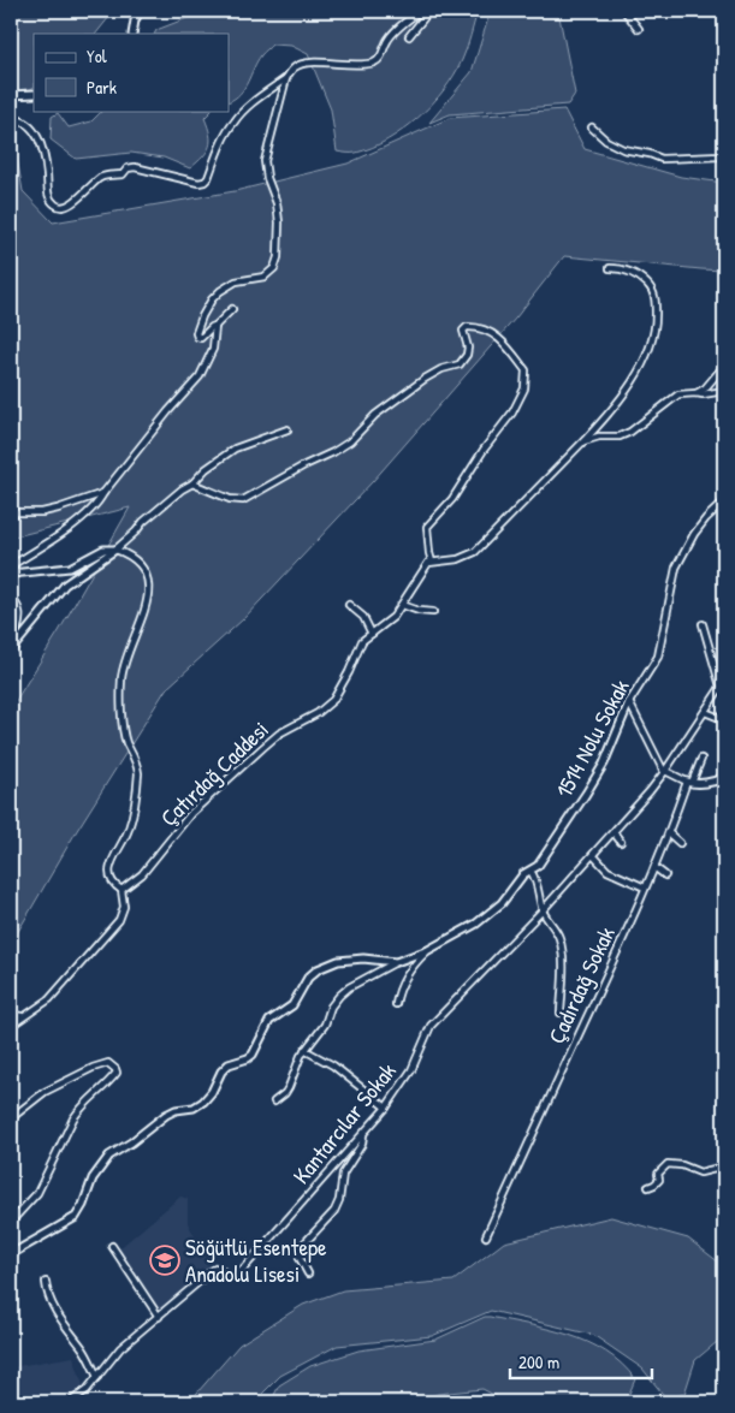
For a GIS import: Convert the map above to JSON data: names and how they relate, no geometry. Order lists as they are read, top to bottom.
{
  "streets": {
    "street": [
      "1514 Nolu Sokak",
      "Çatırdağ Caddesi",
      "Çadırdağ Sokak",
      "Kantarcılar Sokak"
    ]
  },
  "places": {
    "school or university": ["Söğütlü Esentepe Anadolu Lisesi"]
  },
  "legend": ["Yol", "Park"],
  "scale_bar": "200 m"
}
